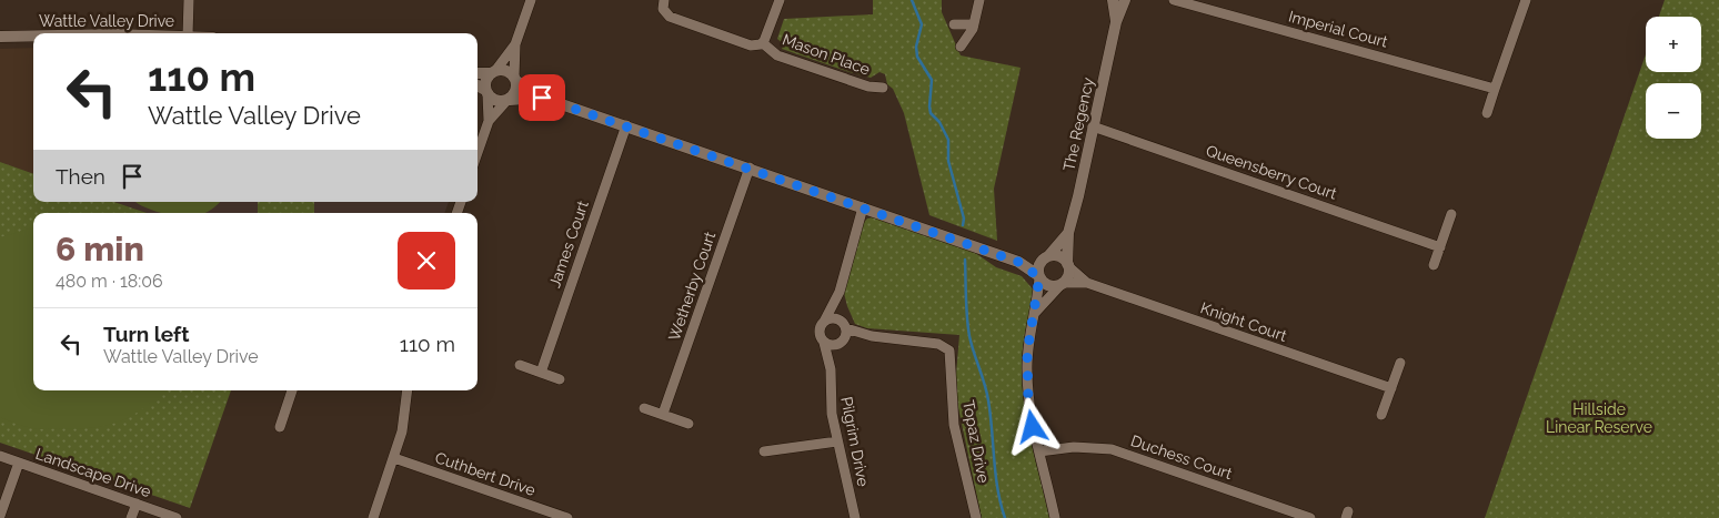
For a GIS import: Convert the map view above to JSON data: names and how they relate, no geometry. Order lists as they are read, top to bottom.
{
  "streets": {
    "street": [
      "Wattle Valley Drive",
      "Imperial Court",
      "Mason Place",
      "The Regency",
      "Queensberry Court",
      "James Court",
      "Wetherby Court",
      "Knight Court",
      "Pilgrim Drive",
      "Topaz Drive",
      "Duchess Court",
      "Landscape Drive",
      "Cuthbert Drive"
    ]
  },
  "crossings": [
    ["The Regency", "Queensberry Court"],
    ["The Regency", "Knight Court"],
    ["Pilgrim Drive", "Topaz Drive"]
  ],
  "parks": ["Hillside Linear Reserve"],
  "page": {
    "map_buttons": ["+", "−"],
    "turn": ["110 m", "Wattle Valley Drive"],
    "then": "Then",
    "heading": ["6 min", "480 m · 18:06"],
    "list": [
      {
        "name": "Turn left",
        "note": "Wattle Valley Drive",
        "value": "110 m"
      }
    ]
  }
}
